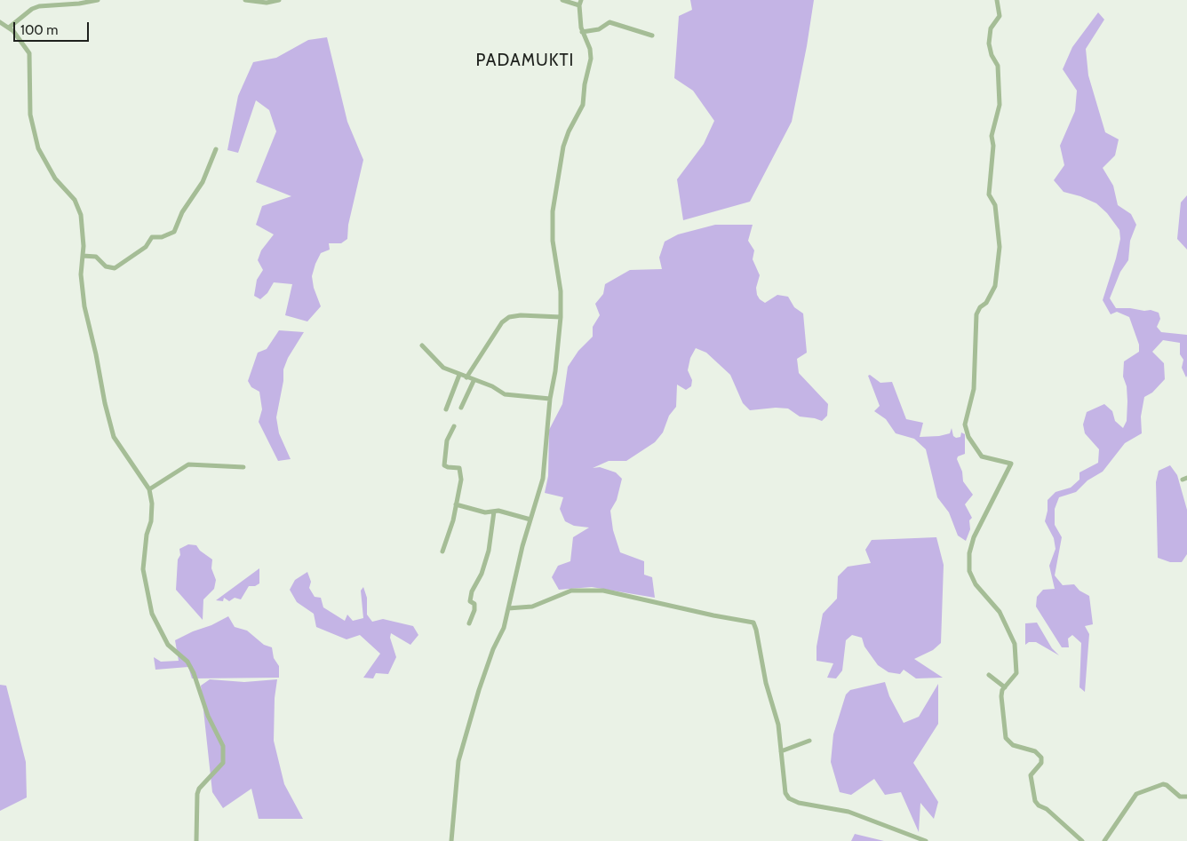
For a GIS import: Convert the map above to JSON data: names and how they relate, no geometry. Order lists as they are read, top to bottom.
{
  "districts": ["PADAMUKTI"],
  "scale_bar": "100 m"
}
